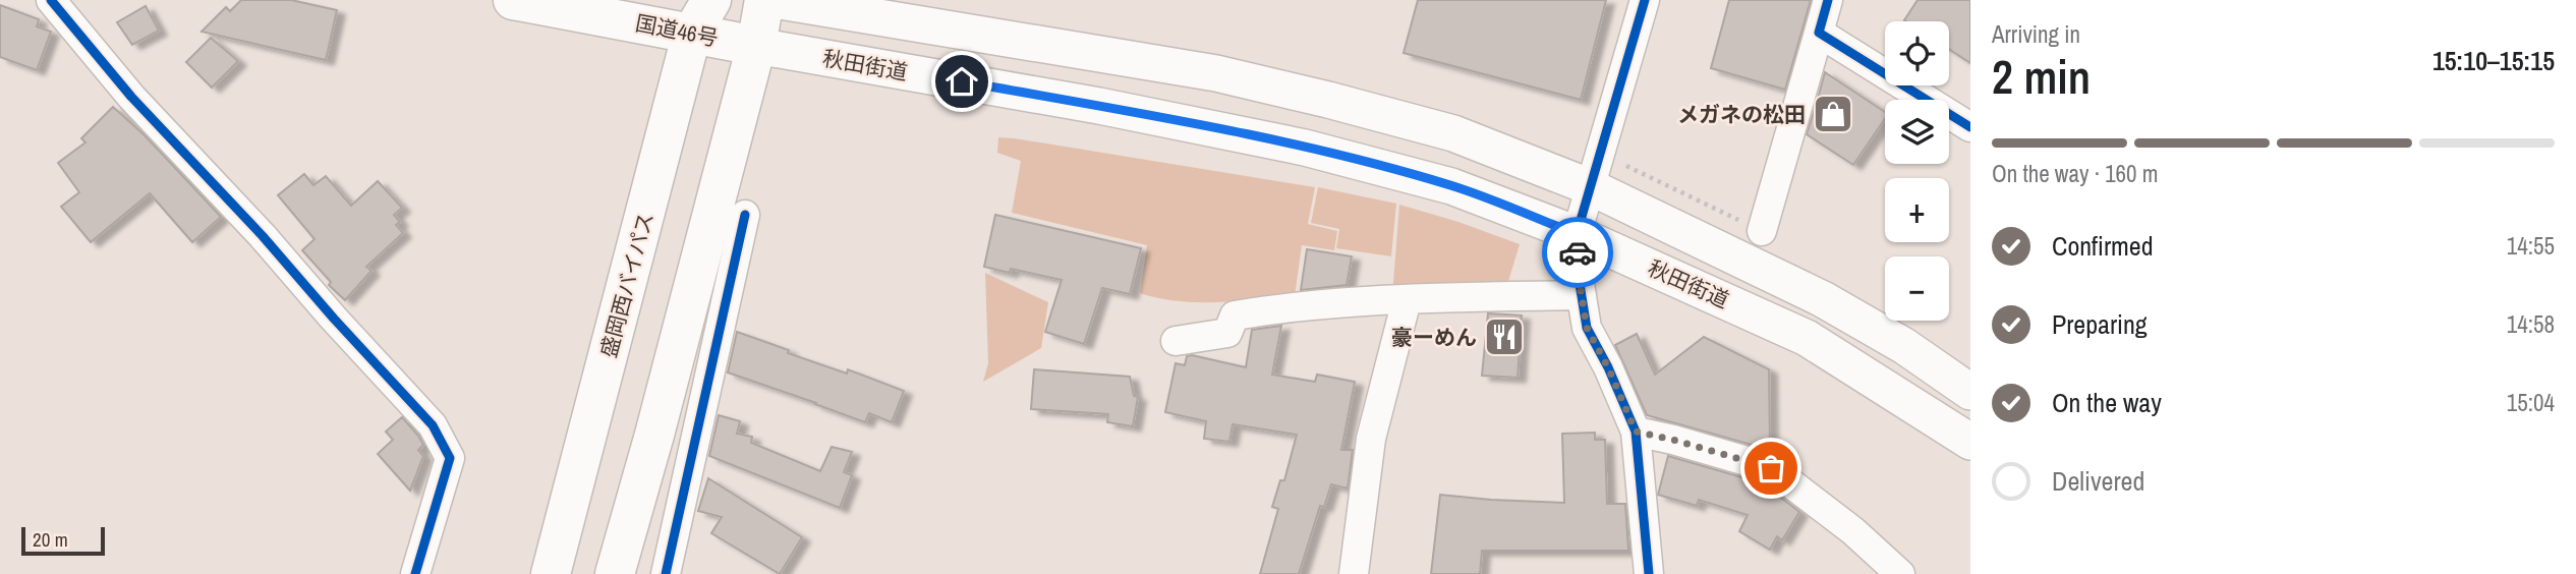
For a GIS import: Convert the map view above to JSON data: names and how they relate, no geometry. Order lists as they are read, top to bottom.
{
  "streets": {
    "highway": ["国道46号", "盛岡西バイパス"],
    "main road": ["秋田街道"]
  },
  "crossings": [
    ["国道46号", "秋田街道"],
    ["国道46号", "盛岡西バイパス"]
  ],
  "places": {
    "shop": ["メガネの松田"],
    "restaurant": ["豪ーめん"]
  },
  "scale_bar": "20 m",
  "page": {
    "heading": ["2 min", "Arriving in", "15:10–15:15"],
    "map_buttons": ["+", "−"],
    "bar": "On the way · 160 m",
    "list": [
      ["Confirmed", "14:55"],
      ["Preparing", "14:58"],
      ["On the way", "15:04"],
      "Delivered"
    ],
    "scale": "20 m"
  }
}
